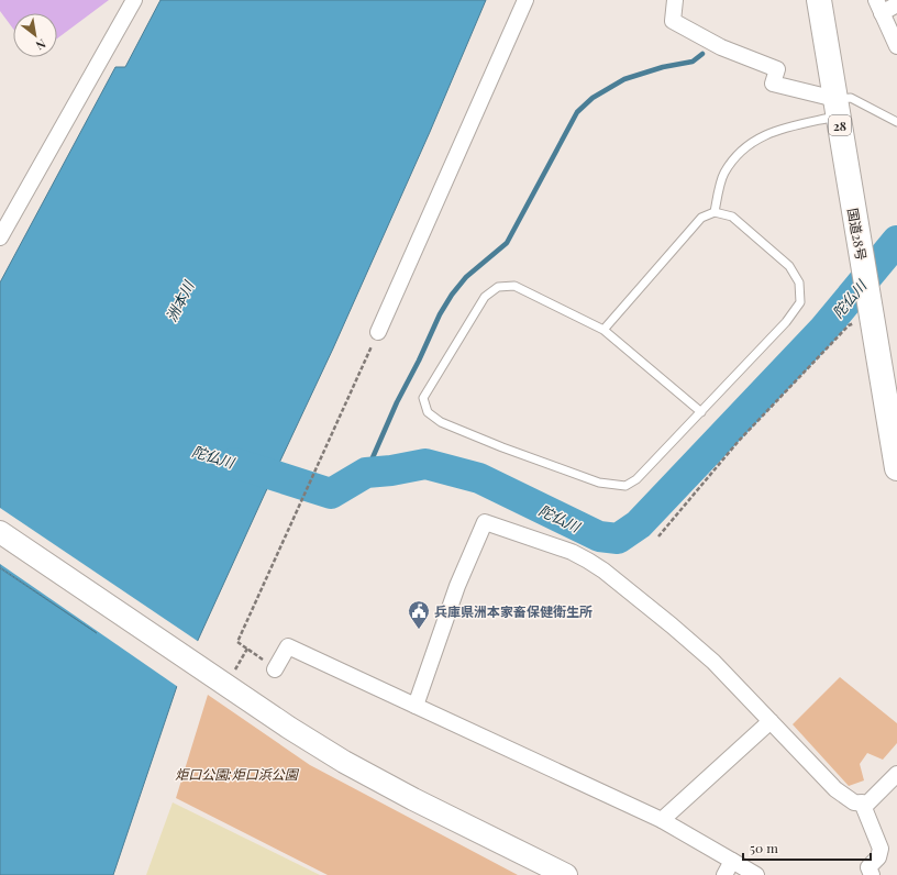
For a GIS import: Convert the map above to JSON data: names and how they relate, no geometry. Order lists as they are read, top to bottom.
{
  "streets": {
    "highway": ["28", "国道28号"]
  },
  "water": ["陀仏川", "洲本川"],
  "parks": ["炬口公園;炬口浜公園"],
  "places": {
    "public building": ["兵庫県洲本家畜保健衛生所"]
  },
  "scale_bar": "50 m",
  "north": "bottom right"
}
